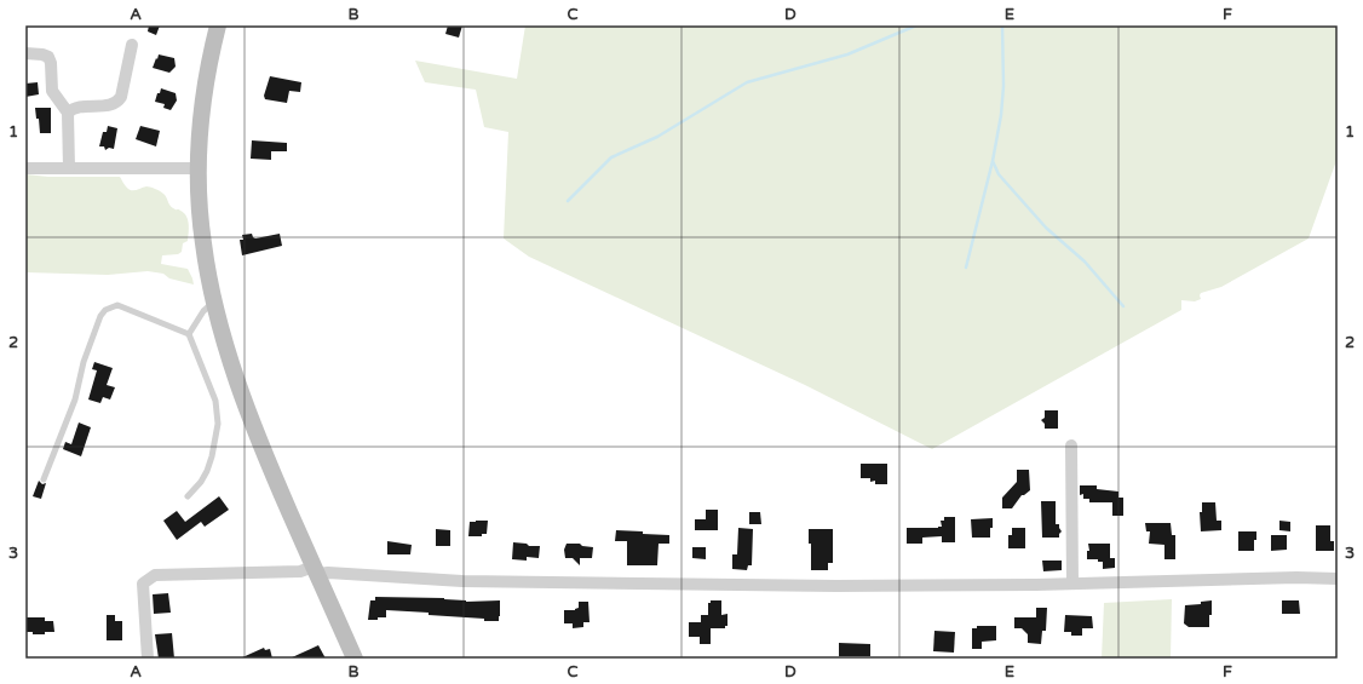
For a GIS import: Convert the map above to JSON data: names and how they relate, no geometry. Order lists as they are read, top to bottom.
{
  "grid": {
    "columns": [
      "A",
      "B",
      "C",
      "D",
      "E",
      "F"
    ],
    "rows": ["1", "2", "3"]
  }
}
